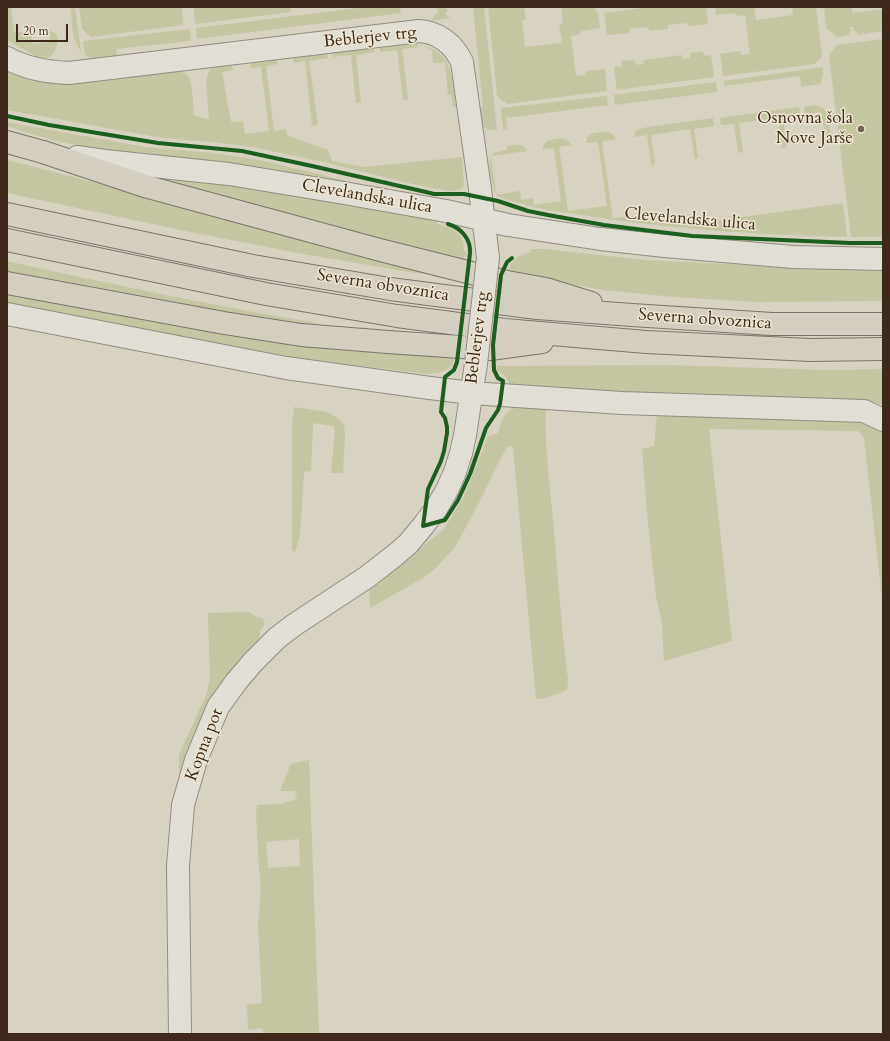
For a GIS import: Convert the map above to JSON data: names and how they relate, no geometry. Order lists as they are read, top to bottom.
{
  "streets": {
    "main road": ["Severna obvoznica"],
    "street": ["Beblerjev trg", "Clevelandska ulica", "Kopna pot"]
  },
  "crossings": [
    ["Beblerjev trg", "Clevelandska ulica"],
    ["Beblerjev trg", "Kopna pot"]
  ],
  "places": ["Osnovna šola Nove Jarše"],
  "scale_bar": "20 m"
}
